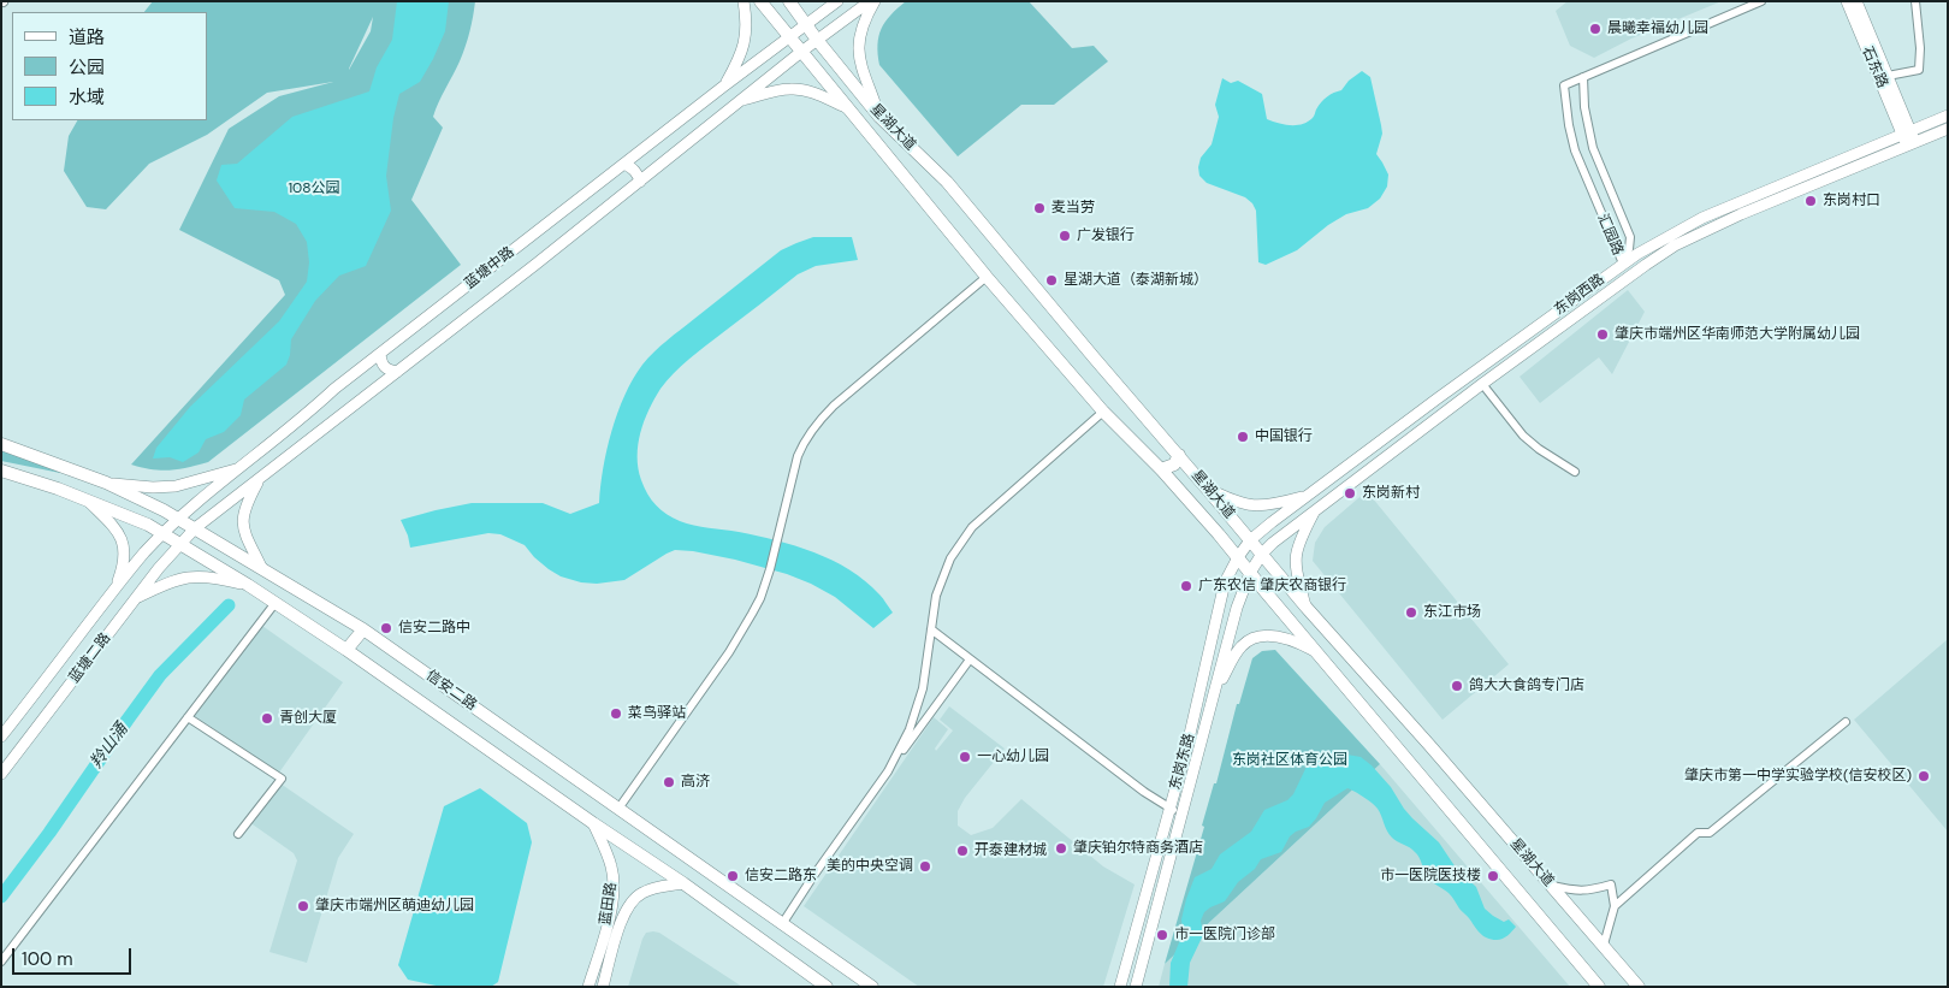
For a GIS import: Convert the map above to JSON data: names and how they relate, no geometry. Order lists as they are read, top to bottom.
{
  "streets": {
    "main road": [
      "石东路",
      "星湖大道",
      "蓝塘中路",
      "东岗西路",
      "蓝塘二路",
      "信安二路",
      "东岗东路",
      "蓝田路"
    ],
    "street": ["汇园路"]
  },
  "crossings": [
    ["石东路", "东岗西路"],
    ["星湖大道", "蓝塘中路"],
    ["星湖大道", "东岗西路"],
    ["星湖大道", "东岗东路"],
    ["汇园路", "东岗西路"],
    ["蓝塘中路", "蓝塘二路"],
    ["蓝塘中路", "信安二路"],
    ["东岗西路", "东岗东路"],
    ["蓝塘二路", "信安二路"],
    ["信安二路", "蓝田路"]
  ],
  "water": ["羚山涌"],
  "parks": ["108公园", "东岗社区体育公园"],
  "places": [
    "晨曦幸福幼儿园",
    "东岗村口",
    "麦当劳",
    "广发银行",
    "星湖大道（泰湖新城）",
    "肇庆市端州区华南师范大学附属幼儿园",
    "中国银行",
    "东岗新村",
    "广东农信 肇庆农商银行",
    "东江市场",
    "信安二路中",
    "鸽大大食鸽专门店",
    "菜鸟驿站",
    "青创大厦",
    "一心幼儿园",
    "肇庆市第一中学实验学校(信安校区)",
    "高济",
    "肇庆铂尔特商务酒店",
    "开泰建材城",
    "美的中央空调",
    "信安二路东",
    "市一医院医技楼",
    "肇庆市端州区萌迪幼儿园",
    "市一医院门诊部"
  ],
  "legend": ["道路", "公园", "水域"],
  "scale_bar": "100 m"
}
